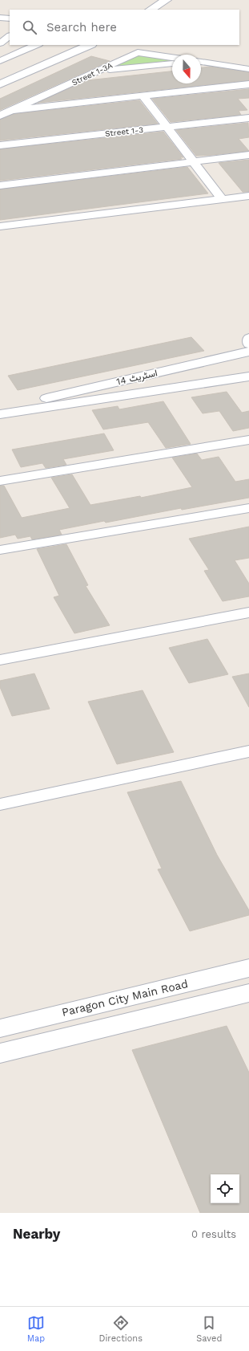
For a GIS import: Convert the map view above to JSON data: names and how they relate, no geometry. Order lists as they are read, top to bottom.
{
  "streets": {
    "street": [
      "Street 1-3A",
      "Street 1-3",
      "اسٹریٹ 14",
      "Paragon City Main Road"
    ]
  },
  "north": "bottom",
  "page": {
    "search": "Search here",
    "heading": ["Nearby", "0 results"],
    "nav": ["Map", "Directions", "Saved"]
  }
}
